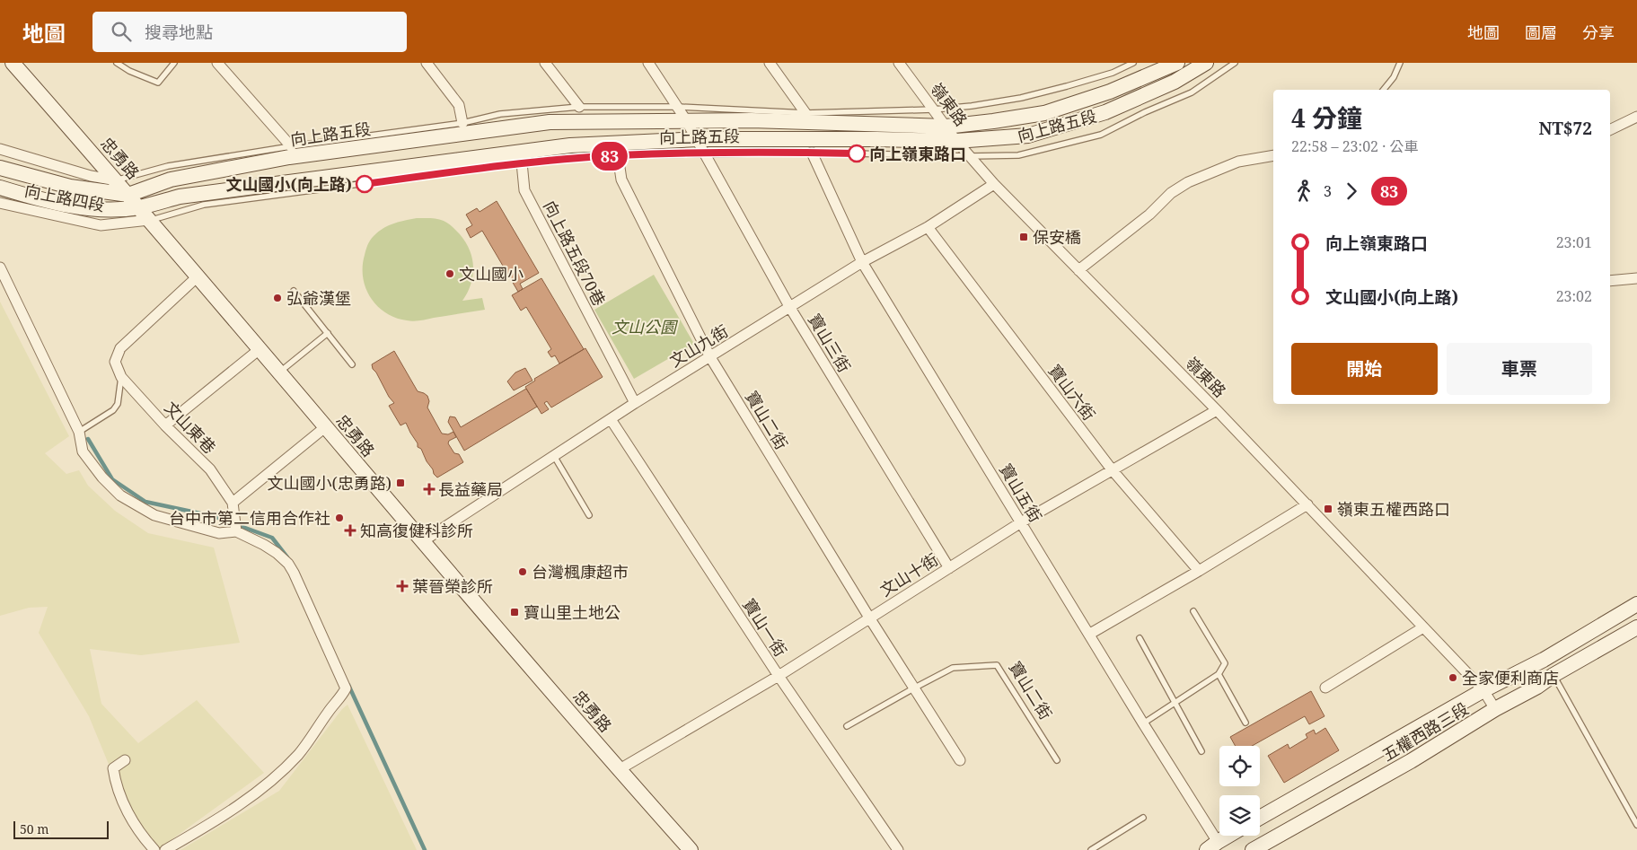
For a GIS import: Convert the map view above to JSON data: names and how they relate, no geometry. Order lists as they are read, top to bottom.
{
  "streets": {
    "main road": [
      "向上路五段",
      "忠勇路",
      "向上路四段",
      "五權西路三段"
    ],
    "street": [
      "嶺東路",
      "向上路五段70巷",
      "寶山三街",
      "文山九街",
      "寶山六街",
      "寶山二街",
      "文山東巷",
      "寶山五街",
      "文山十街",
      "寶山一街"
    ]
  },
  "crossings": [
    ["嶺東路", "向上路五段"],
    ["嶺東路", "文山九街"],
    ["嶺東路", "文山十街"],
    ["嶺東路", "五權西路三段"],
    ["向上路五段", "忠勇路"],
    ["向上路五段", "向上路四段"],
    ["向上路五段", "向上路五段70巷"],
    ["向上路五段", "寶山三街"],
    ["向上路五段", "寶山二街"],
    ["向上路五段", "寶山五街"],
    ["忠勇路", "向上路四段"],
    ["忠勇路", "文山九街"],
    ["忠勇路", "文山東巷"],
    ["忠勇路", "文山十街"],
    ["向上路五段70巷", "文山九街"],
    ["寶山三街", "文山九街"],
    ["寶山三街", "文山十街"],
    ["文山九街", "寶山六街"],
    ["文山九街", "寶山二街"],
    ["文山九街", "寶山五街"],
    ["文山九街", "寶山一街"],
    ["寶山六街", "文山十街"],
    ["寶山二街", "文山十街"],
    ["寶山五街", "文山十街"],
    ["文山十街", "寶山一街"]
  ],
  "parks": ["文山公園"],
  "places": {
    "other": [
      "向上嶺東路口",
      "文山國小(向上路)",
      "文山國小",
      "弘爺漢堡",
      "台中市第二信用合作社",
      "台灣楓康超市",
      "全家便利商店"
    ],
    "transit": [
      "保安橋",
      "文山國小(忠勇路)",
      "嶺東五權西路口",
      "寶山里土地公"
    ],
    "health": ["長益藥局", "知高復健科診所", "葉晉榮診所"]
  },
  "lines": ["bus line 83"],
  "scale_bar": "50 m",
  "page": {
    "header": "地圖",
    "search": "搜尋地點",
    "nav": ["地圖", "圖層", "分享"],
    "on_map": "83",
    "heading": ["4 分鐘", "22:58 – 23:02 · 公車", "NT$72"],
    "legs": ["3", "83"],
    "list": [
      {
        "name": "向上嶺東路口",
        "value": "23:01"
      },
      {
        "name": "文山國小(向上路)",
        "value": "23:02"
      }
    ],
    "buttons": ["開始", "車票"],
    "scale": "50 m"
  }
}
